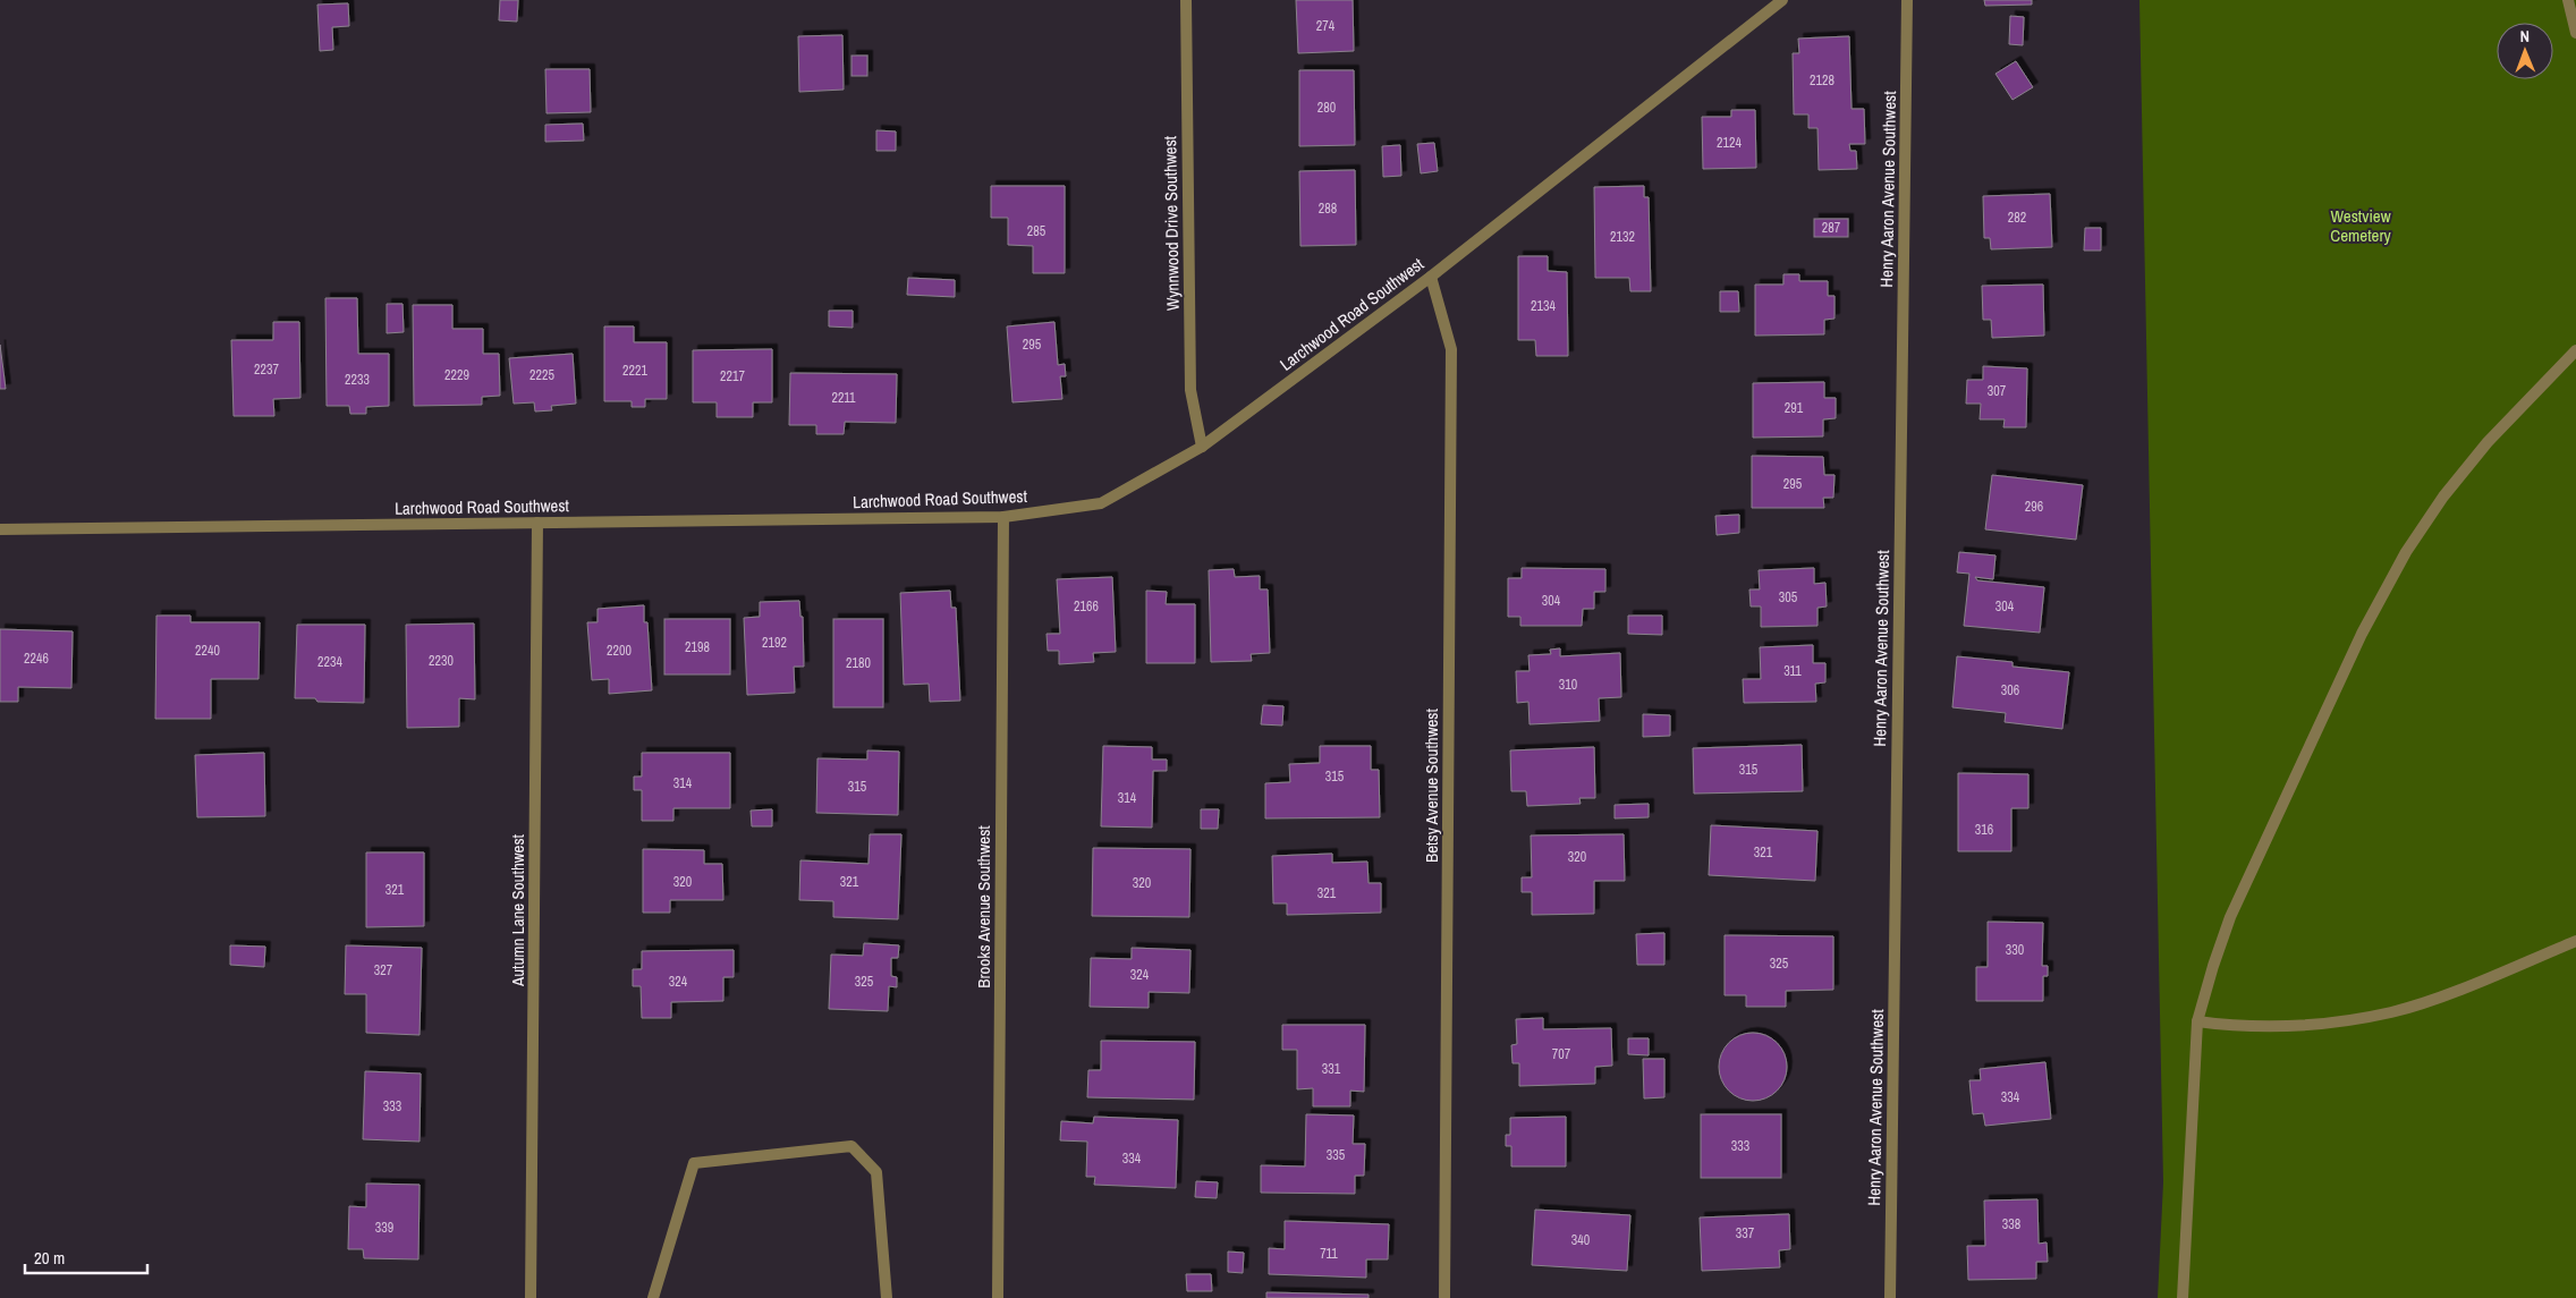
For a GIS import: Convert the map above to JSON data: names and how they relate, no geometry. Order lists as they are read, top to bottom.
{
  "streets": {
    "street": [
      "Henry Aaron Avenue Southwest",
      "Wynnwood Drive Southwest",
      "Larchwood Road Southwest",
      "Betsy Avenue Southwest",
      "Brooks Avenue Southwest",
      "Autumn Lane Southwest"
    ]
  },
  "crossings": [
    ["Wynnwood Drive Southwest", "Larchwood Road Southwest"],
    ["Larchwood Road Southwest", "Betsy Avenue Southwest"],
    ["Larchwood Road Southwest", "Brooks Avenue Southwest"],
    ["Larchwood Road Southwest", "Autumn Lane Southwest"]
  ],
  "parks": ["Westview Cemetery"],
  "house_numbers": [
    "274",
    "2128",
    "280",
    "2124",
    "288",
    "282",
    "287",
    "285",
    "2132",
    "2134",
    "295",
    "2237",
    "2221",
    "2229",
    "2225",
    "2217",
    "2233",
    "307",
    "2211",
    "291",
    "295",
    "296",
    "305",
    "304",
    "2166",
    "304",
    "2192",
    "2198",
    "2240",
    "2200",
    "2246",
    "2230",
    "2234",
    "2180",
    "311",
    "310",
    "306",
    "315",
    "315",
    "314",
    "315",
    "314",
    "316",
    "321",
    "320",
    "320",
    "321",
    "320",
    "321",
    "321",
    "330",
    "325",
    "327",
    "324",
    "324",
    "325",
    "707",
    "331",
    "334",
    "333",
    "333",
    "335",
    "334",
    "338",
    "339",
    "337",
    "340",
    "711"
  ],
  "scale_bar": "20 m",
  "north": "top"
}
